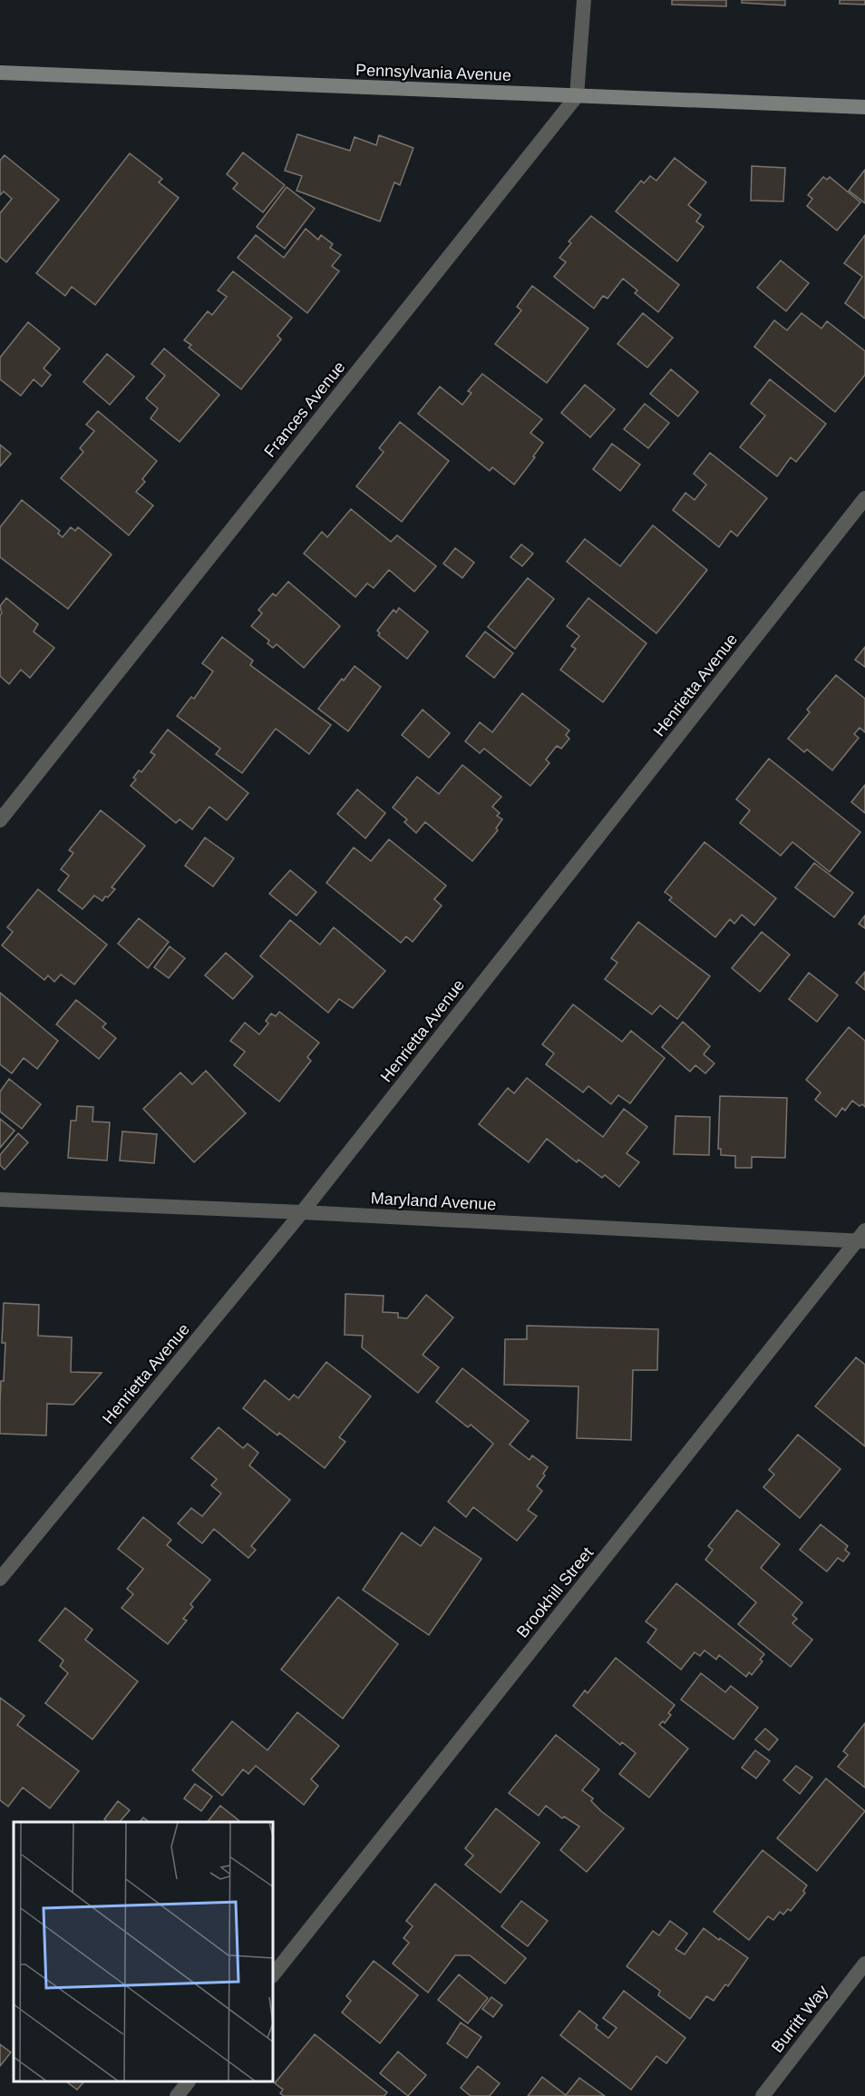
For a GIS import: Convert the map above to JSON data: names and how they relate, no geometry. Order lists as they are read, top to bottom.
{
  "streets": {
    "main road": ["Pennsylvania Avenue"],
    "street": [
      "Frances Avenue",
      "Henrietta Avenue",
      "Maryland Avenue",
      "Brookhill Street",
      "Burritt Way"
    ]
  },
  "crossings": [
    ["Pennsylvania Avenue", "Frances Avenue"],
    ["Henrietta Avenue", "Maryland Avenue"],
    ["Maryland Avenue", "Brookhill Street"]
  ]
}
